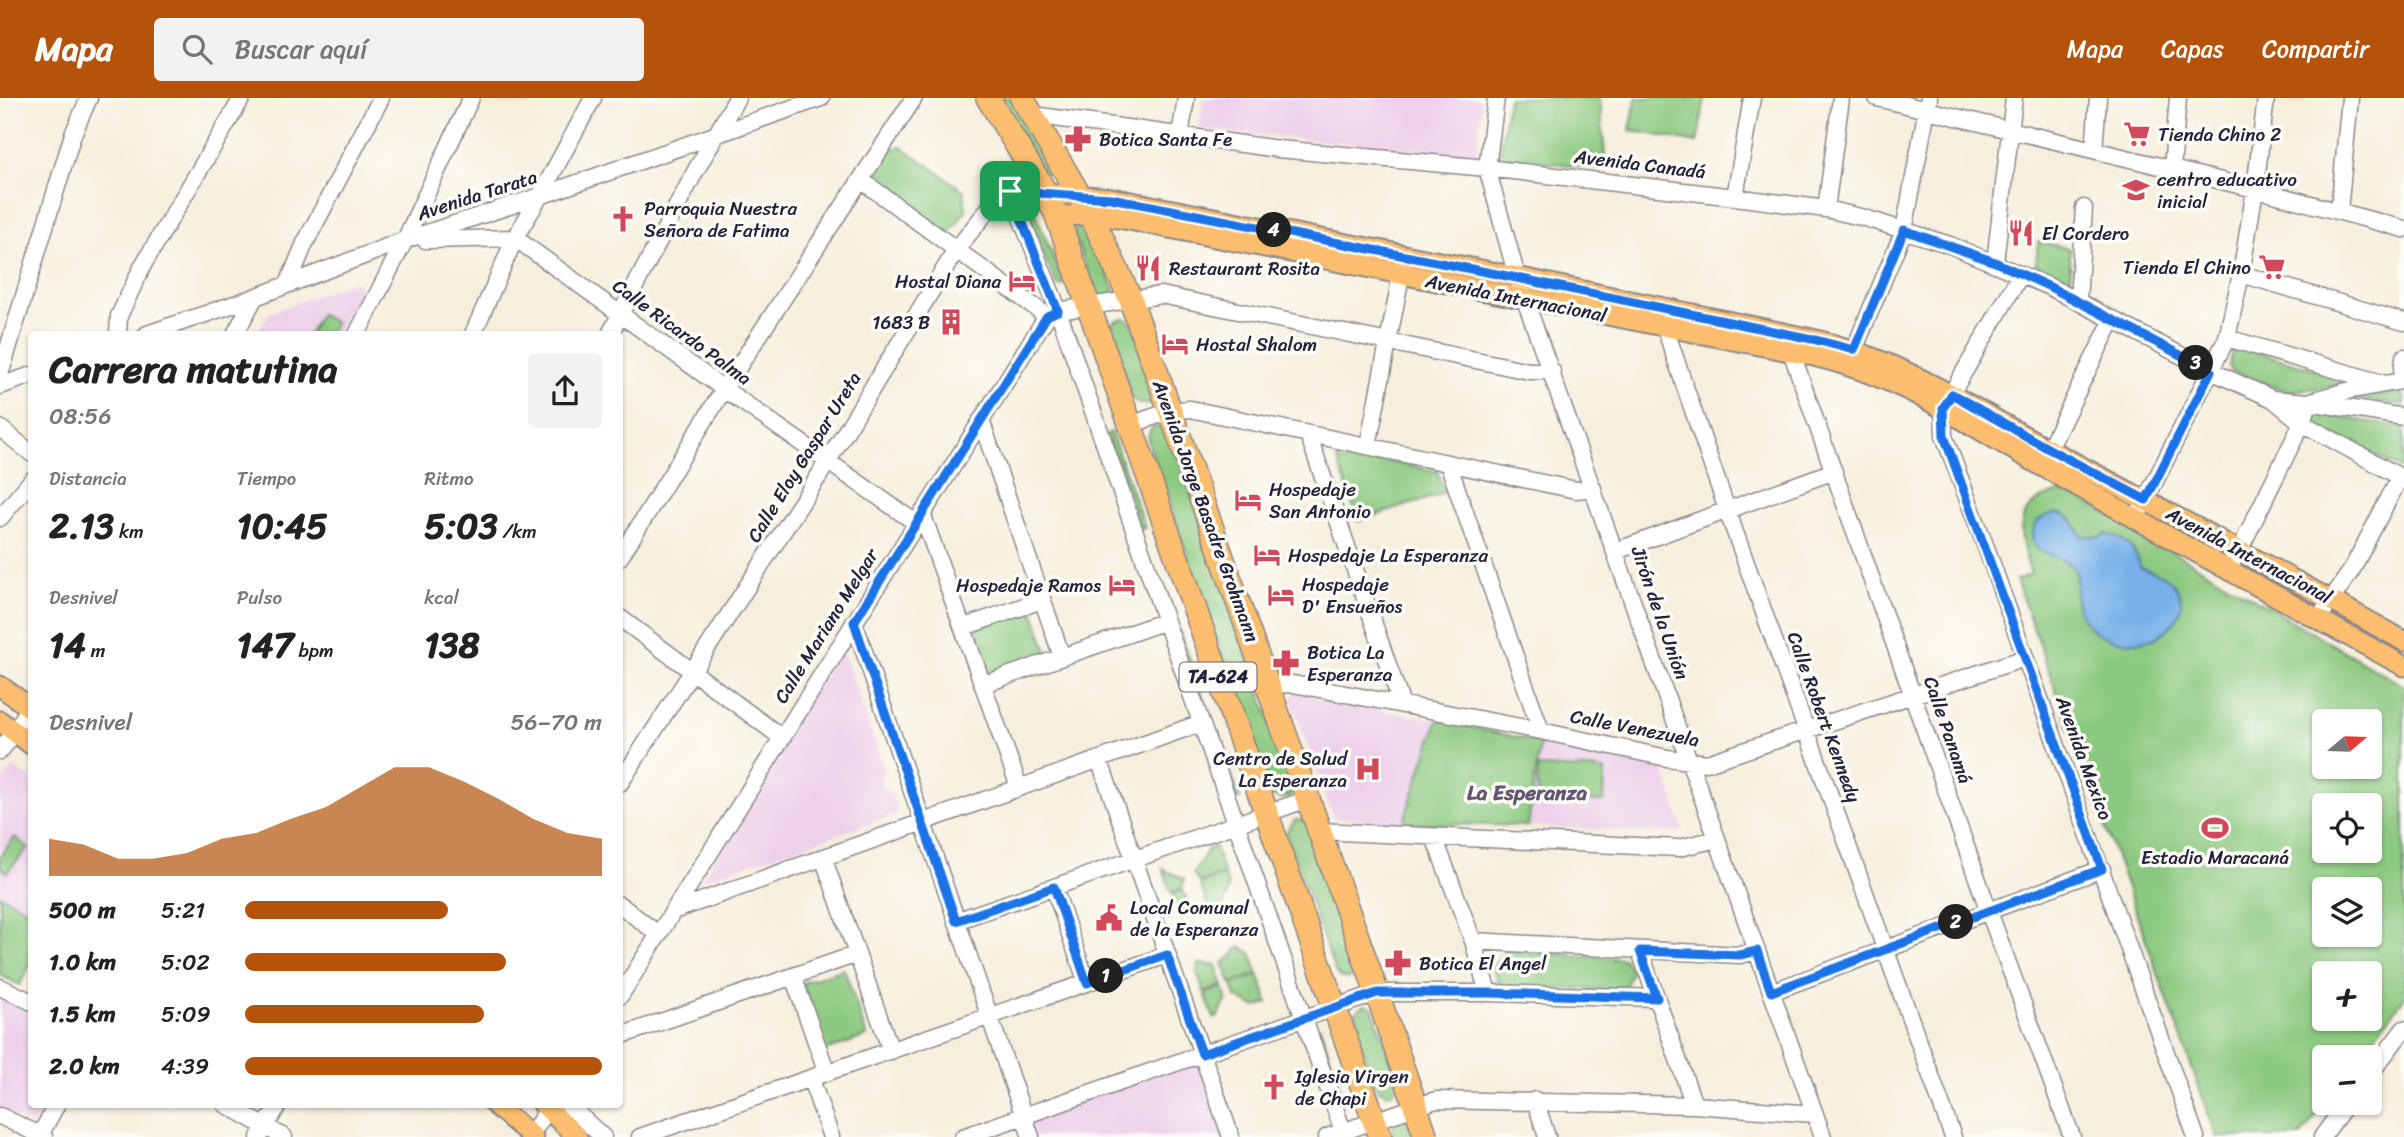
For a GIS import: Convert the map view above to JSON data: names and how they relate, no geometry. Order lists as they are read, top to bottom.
{
  "streets": {
    "highway": ["Avenida Jorge Basadre Grohmann", "TA-624"],
    "main road": ["Avenida Internacional"],
    "street": [
      "Avenida Canadá",
      "Avenida Tarata",
      "Calle Ricardo Palma",
      "Calle Eloy Gaspar Ureta",
      "Jirón de la Unión",
      "Calle Mariano Melgar",
      "Calle Robert Kennedy",
      "Calle Venezuela",
      "Calle Panamá",
      "Avenida Mexico"
    ]
  },
  "crossings": [
    ["Avenida Canadá", "Avenida Jorge Basadre Grohmann"],
    ["Avenida Canadá", "Jirón de la Unión"],
    ["Avenida Internacional", "Avenida Jorge Basadre Grohmann"],
    ["Avenida Internacional", "Jirón de la Unión"],
    ["Avenida Internacional", "TA-624"],
    ["Avenida Internacional", "Calle Robert Kennedy"],
    ["Avenida Internacional", "Calle Panamá"],
    ["Avenida Internacional", "Avenida Mexico"],
    ["Calle Ricardo Palma", "Calle Eloy Gaspar Ureta"],
    ["Calle Ricardo Palma", "Calle Mariano Melgar"],
    ["Avenida Jorge Basadre Grohmann", "Calle Venezuela"],
    ["Jirón de la Unión", "Calle Venezuela"],
    ["Calle Robert Kennedy", "Calle Venezuela"],
    ["Calle Venezuela", "Calle Panamá"],
    ["Calle Venezuela", "Avenida Mexico"]
  ],
  "districts": ["La Esperanza"],
  "places": {
    "supermarket": ["Tienda Chino 2", "Tienda El Chino"],
    "pharmacy": ["Botica Santa Fe", "Botica La Esperanza", "Botica El Angel"],
    "school or university": ["centro educativo inicial"],
    "church": ["Parroquia Nuestra Señora de Fatima", "Iglesia Virgen de Chapi"],
    "restaurant": ["El Cordero", "Restaurant Rosita"],
    "hotel": [
      "Hostal Diana",
      "Hostal Shalom",
      "Hospedaje San Antonio",
      "Hospedaje La Esperanza",
      "Hospedaje Ramos",
      "Hospedaje D' Ensueños"
    ],
    "building": ["1683 B"],
    "hospital": ["Centro de Salud La Esperanza"],
    "sports": ["Estadio Maracaná"],
    "public building": ["Local Comunal de la Esperanza"]
  },
  "north": "right",
  "page": {
    "header": "Mapa",
    "search": "Buscar aquí",
    "nav": ["Mapa", "Capas", "Compartir"],
    "pins": [
      "4",
      "3",
      "2",
      "1"
    ],
    "heading": ["Carrera matutina", "08:56"],
    "stats": [
      ["Distancia", "2.13 km"],
      ["Tiempo", "10:45"],
      ["Ritmo", "5:03 /km"],
      ["Desnivel", "14 m"],
      ["Pulso", "147 bpm"],
      ["kcal", "138"]
    ],
    "chart": ["Desnivel", "56–70 m"],
    "map_buttons": ["+", "−"],
    "list": [
      {
        "name": "500 m",
        "note": "5:21"
      },
      {
        "name": "1.0 km",
        "note": "5:02"
      },
      {
        "name": "1.5 km",
        "note": "5:09"
      },
      {
        "name": "2.0 km",
        "note": "4:39"
      }
    ]
  }
}
